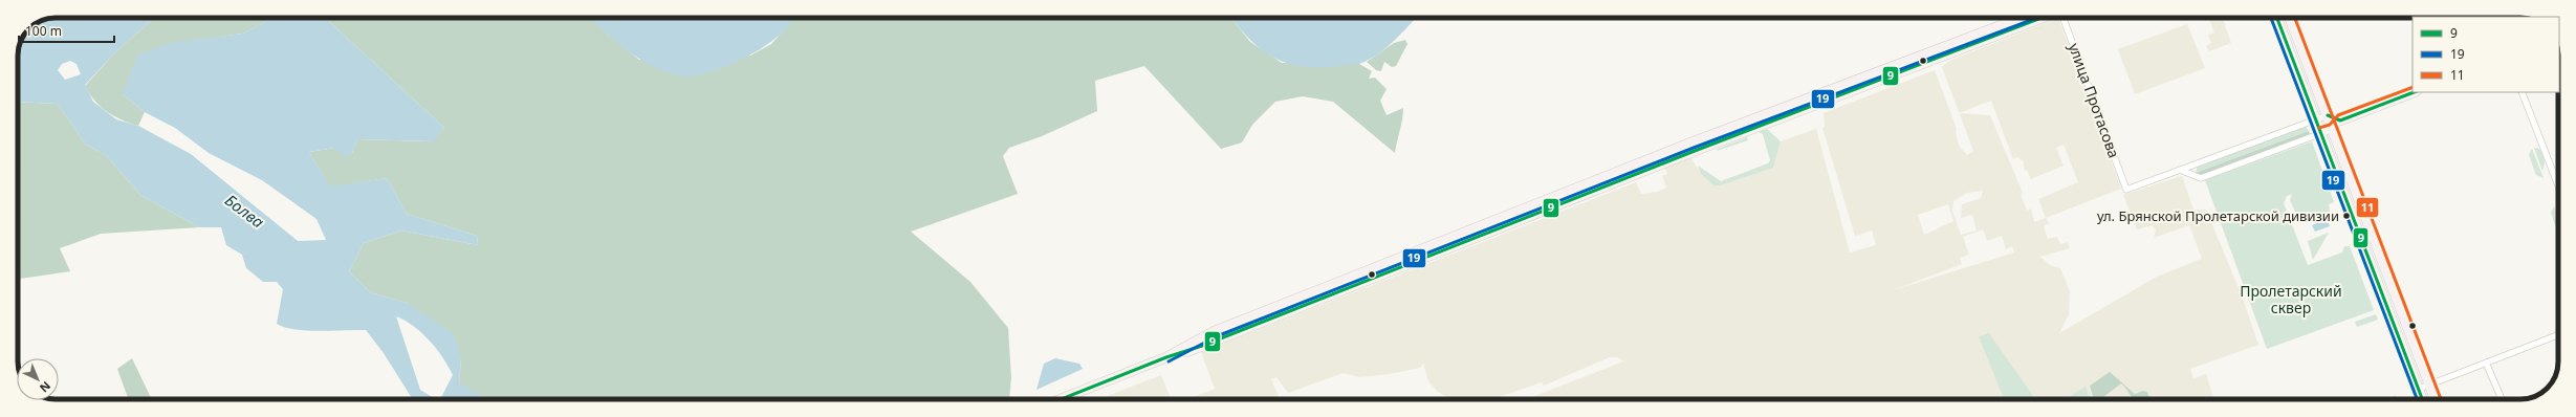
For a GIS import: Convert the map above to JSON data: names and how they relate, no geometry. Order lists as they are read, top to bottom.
{
  "streets": {
    "street": ["улица Протасова"]
  },
  "water": ["Болва"],
  "parks": ["Пролетарский сквер"],
  "places": ["ул. Брянской Пролетарской дивизии"],
  "lines": ["transit line 9", "transit line 19", "transit line 11"],
  "legend": ["9", "19", "11"],
  "scale_bar": "100 m",
  "north": "bottom right"
}
